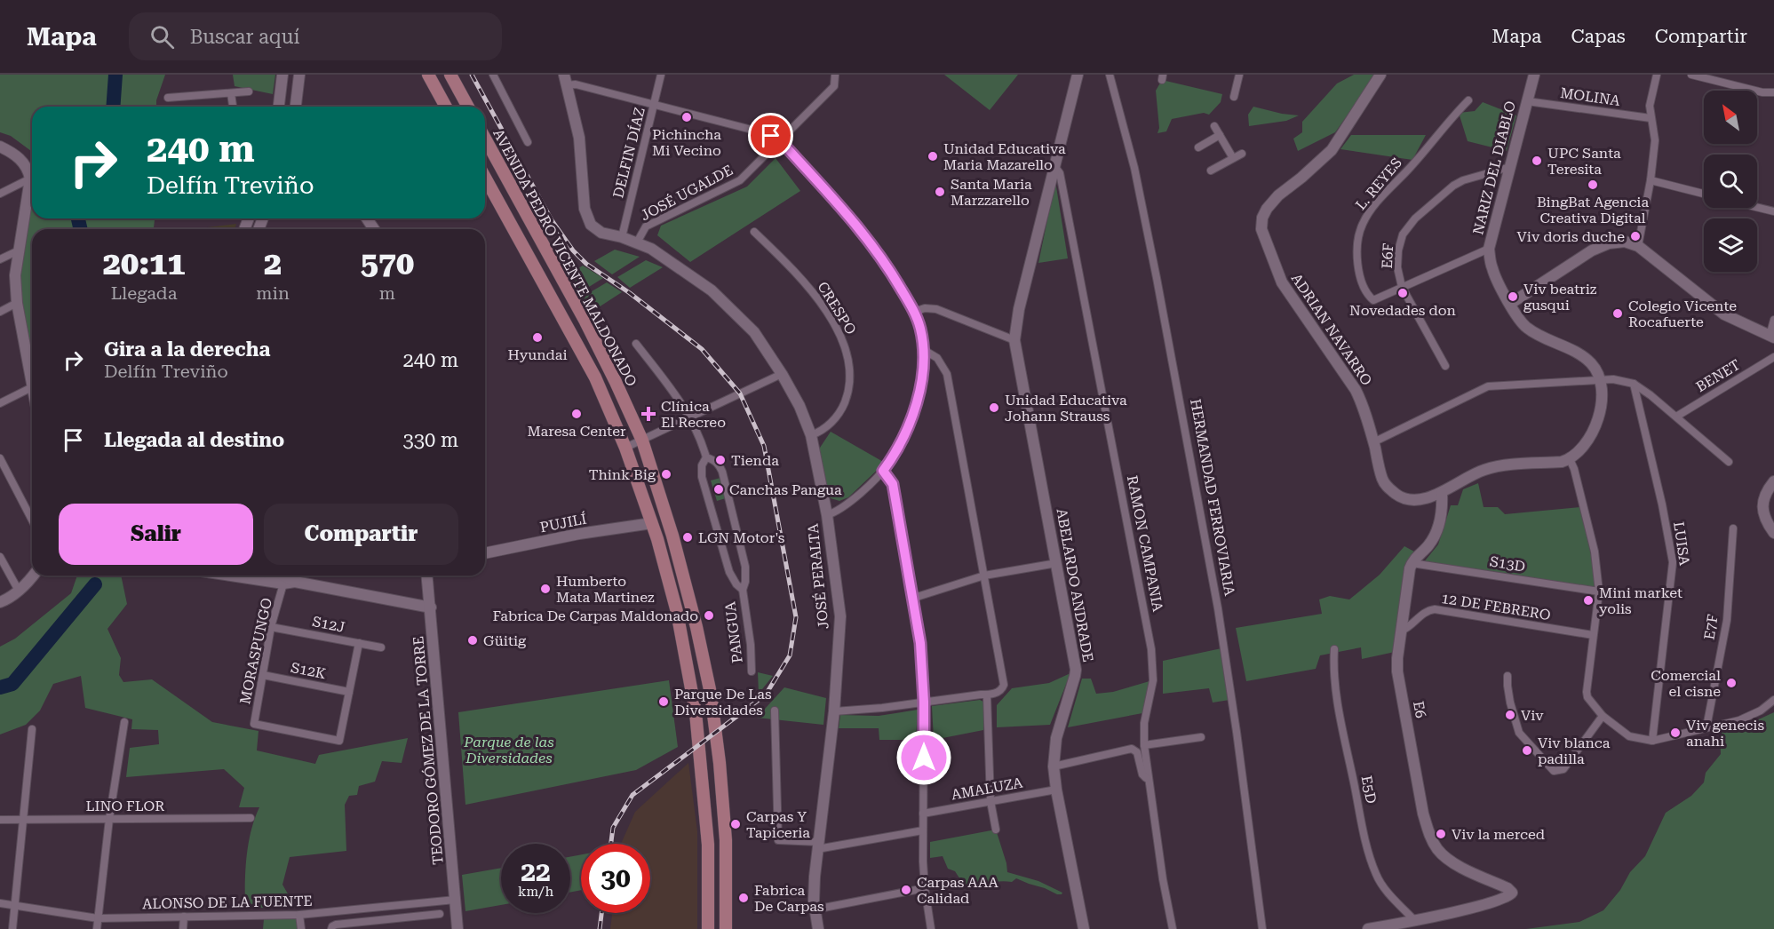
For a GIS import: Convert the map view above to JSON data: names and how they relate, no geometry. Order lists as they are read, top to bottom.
{
  "streets": {
    "main road": ["AVENIDA PEDRO VICENTE MALDONADO"],
    "street": [
      "MOLINA",
      "DELFIN DÍAZ",
      "NARIZ DEL DIABLO",
      "L. REYES",
      "JOSÉ UGALDE",
      "E6F",
      "CRESPO",
      "ADRIAN NAVARRO",
      "BENET",
      "HERMANDAD FERROVIARIA",
      "PUJILÍ",
      "RAMON CAMPANIA",
      "LUISA",
      "S13D",
      "JOSÉ PERALTA",
      "ABELARDO ANDRADE",
      "12 DE FEBRERO",
      "S12J",
      "E7F",
      "PANGUA",
      "MORASPUNGO",
      "S12K",
      "E6",
      "TEODORO GÓMEZ DE LA TORRE",
      "AMALUZA",
      "E5D",
      "LINO FLOR",
      "ALONSO DE LA FUENTE"
    ]
  },
  "crossings": [
    ["MOLINA", "NARIZ DEL DIABLO"],
    ["DELFIN DÍAZ", "JOSÉ PERALTA"],
    ["NARIZ DEL DIABLO", "E6F"],
    ["L. REYES", "E6F"],
    ["JOSÉ UGALDE", "JOSÉ PERALTA"],
    ["AVENIDA PEDRO VICENTE MALDONADO", "PUJILÍ"],
    ["CRESPO", "JOSÉ PERALTA"],
    ["S13D", "E6"],
    ["ABELARDO ANDRADE", "AMALUZA"],
    ["12 DE FEBRERO", "E6"],
    ["S12J", "MORASPUNGO"],
    ["MORASPUNGO", "S12K"],
    ["E6", "E5D"],
    ["TEODORO GÓMEZ DE LA TORRE", "ALONSO DE LA FUENTE"]
  ],
  "parks": ["Parque de las Diversidades"],
  "places": {
    "other": [
      "Pichincha Mi Vecino",
      "Unidad Educativa Maria Mazarello",
      "UPC Santa Teresita",
      "BingBat Agencia Creativa Digital",
      "Santa Maria Marzzarello",
      "Viv doris duche",
      "Novedades don",
      "Viv beatriz gusqui",
      "Colegio Vicente Rocafuerte",
      "Hyundai",
      "Unidad Educativa Johann Strauss",
      "Maresa Center",
      "Tienda",
      "Think Big",
      "Canchas Pangua",
      "LGN Motor's",
      "Humberto Mata Martinez",
      "Mini market yolis",
      "Fabrica De Carpas Maldonado",
      "Güitig",
      "Comercial el cisne",
      "Parque De Las Diversidades",
      "Viv",
      "Viv genecis anahi",
      "Viv blanca padilla",
      "Carpas Y Tapiceria",
      "Viv la merced",
      "Carpas AAA Calidad",
      "Fabrica De Carpas"
    ],
    "health": ["Clínica El Recreo"]
  },
  "north": "top left",
  "page": {
    "header": "Mapa",
    "search": "Buscar aquí",
    "nav": ["Mapa", "Capas", "Compartir"],
    "turn": ["240 m", "Delfín Treviño"],
    "eta": [
      "20:11",
      "Llegada",
      "2",
      "min",
      "570",
      "m"
    ],
    "list": [
      {
        "name": "Gira a la derecha",
        "note": "Delfín Treviño",
        "value": "240 m"
      },
      {
        "name": "Llegada al destino",
        "value": "330 m"
      }
    ],
    "buttons": ["Salir", "Compartir"],
    "speed": "22 km/h",
    "limit": "30"
  }
}
